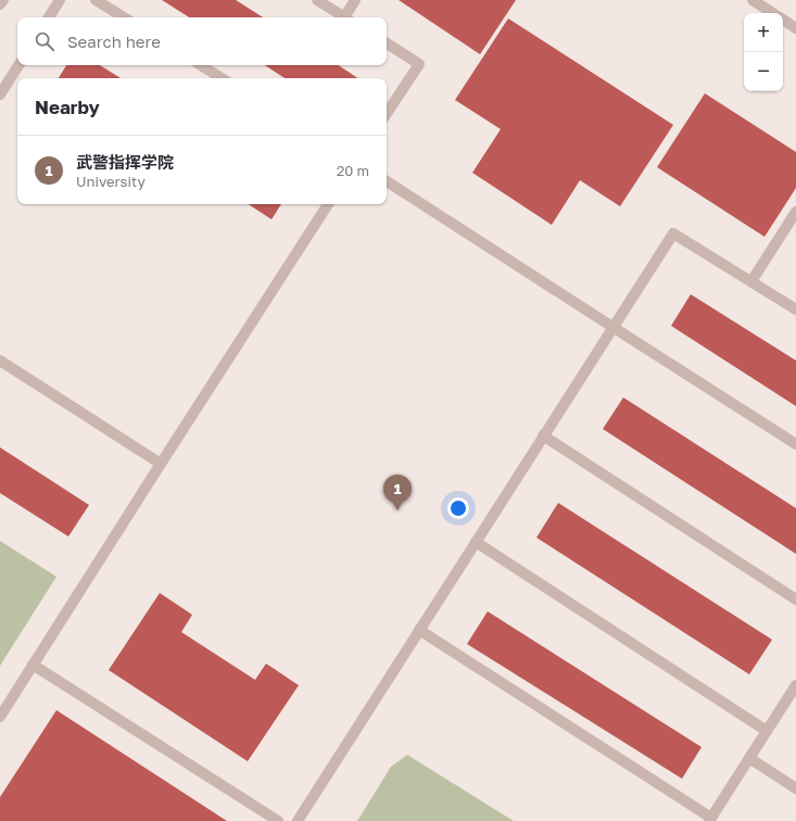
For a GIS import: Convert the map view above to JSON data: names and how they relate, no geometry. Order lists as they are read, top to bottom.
{
  "page": {
    "map_buttons": ["+", "−"],
    "search": "Search here",
    "heading": "Nearby",
    "list": [
      {
        "mark": "1",
        "name": "武警指挥学院",
        "note": "University",
        "value": "20 m"
      }
    ],
    "pins": "1"
  }
}
